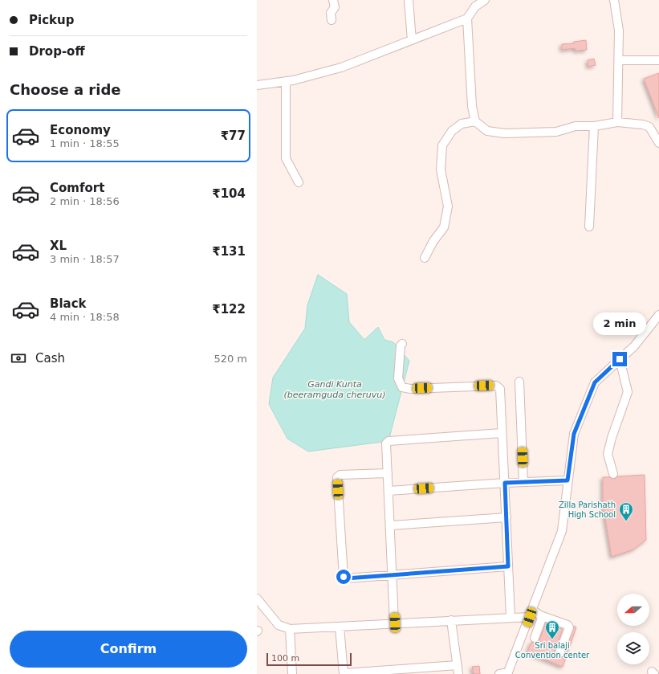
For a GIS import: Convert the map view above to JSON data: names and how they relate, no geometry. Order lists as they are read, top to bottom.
{
  "water": ["Gandi Kunta (beeramguda cheruvu)"],
  "places": {
    "building": ["Zilla Parishath High School", "Sri balaji Convention center"]
  },
  "scale_bar": "100 m",
  "north": "left",
  "page": {
    "banner": ["Pickup", "Drop-off"],
    "heading": "Choose a ride",
    "list": [
      {
        "name": "Economy",
        "note": "1 min · 18:55",
        "value": "₹77"
      },
      {
        "name": "Comfort",
        "note": "2 min · 18:56",
        "value": "₹104"
      },
      {
        "name": "XL",
        "note": "3 min · 18:57",
        "value": "₹131"
      },
      {
        "name": "Black",
        "note": "4 min · 18:58",
        "value": "₹122"
      }
    ],
    "bubble": "2 min",
    "pay": ["Cash", "520 m"],
    "buttons": "Confirm",
    "scale": "100 m"
  }
}
